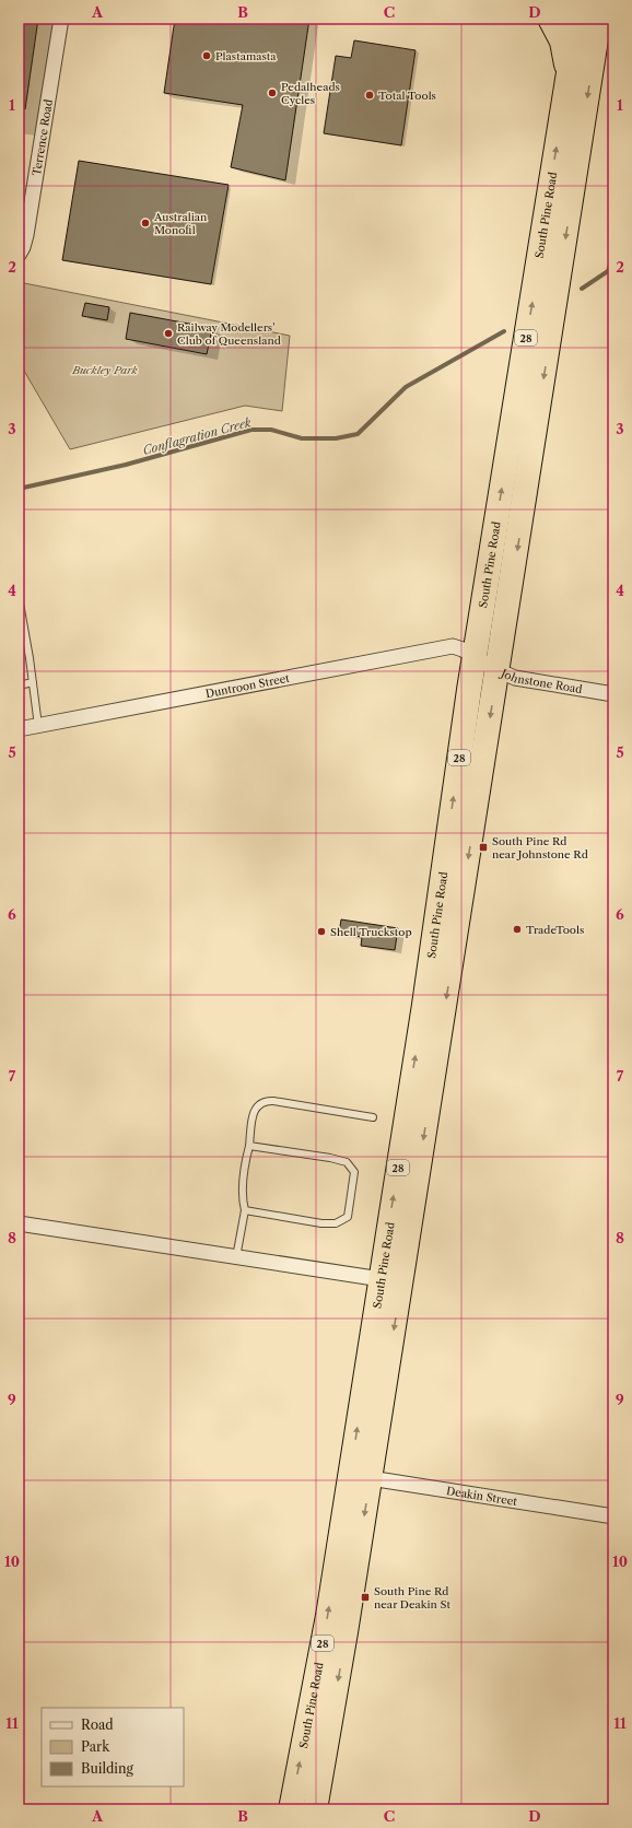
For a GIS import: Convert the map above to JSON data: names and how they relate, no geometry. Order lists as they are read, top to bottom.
{
  "streets": {
    "highway": ["South Pine Road", "28"],
    "street": [
      "Terrence Road",
      "Johnstone Road",
      "Duntroon Street",
      "Deakin Street"
    ]
  },
  "crossings": [
    ["South Pine Road", "Johnstone Road"],
    ["South Pine Road", "Duntroon Street"],
    ["South Pine Road", "Deakin Street"],
    ["Johnstone Road", "Duntroon Street"]
  ],
  "water": ["Conflagration Creek"],
  "parks": ["Buckley Park"],
  "places": {
    "other": [
      "Plastamasta",
      "Pedalheads Cycles",
      "Total Tools",
      "Australian Monofil",
      "Railway Modellers' Club of Queensland",
      "TradeTools",
      "Shell Truckstop"
    ],
    "transit": ["South Pine Rd near Johnstone Rd", "South Pine Rd near Deakin St"]
  },
  "legend": ["Road", "Park", "Building"],
  "grid": {
    "columns": [
      "A",
      "B",
      "C",
      "D"
    ],
    "rows": [
      "1",
      "2",
      "3",
      "4",
      "5",
      "6",
      "7",
      "8",
      "9",
      "10",
      "11"
    ]
  }
}
